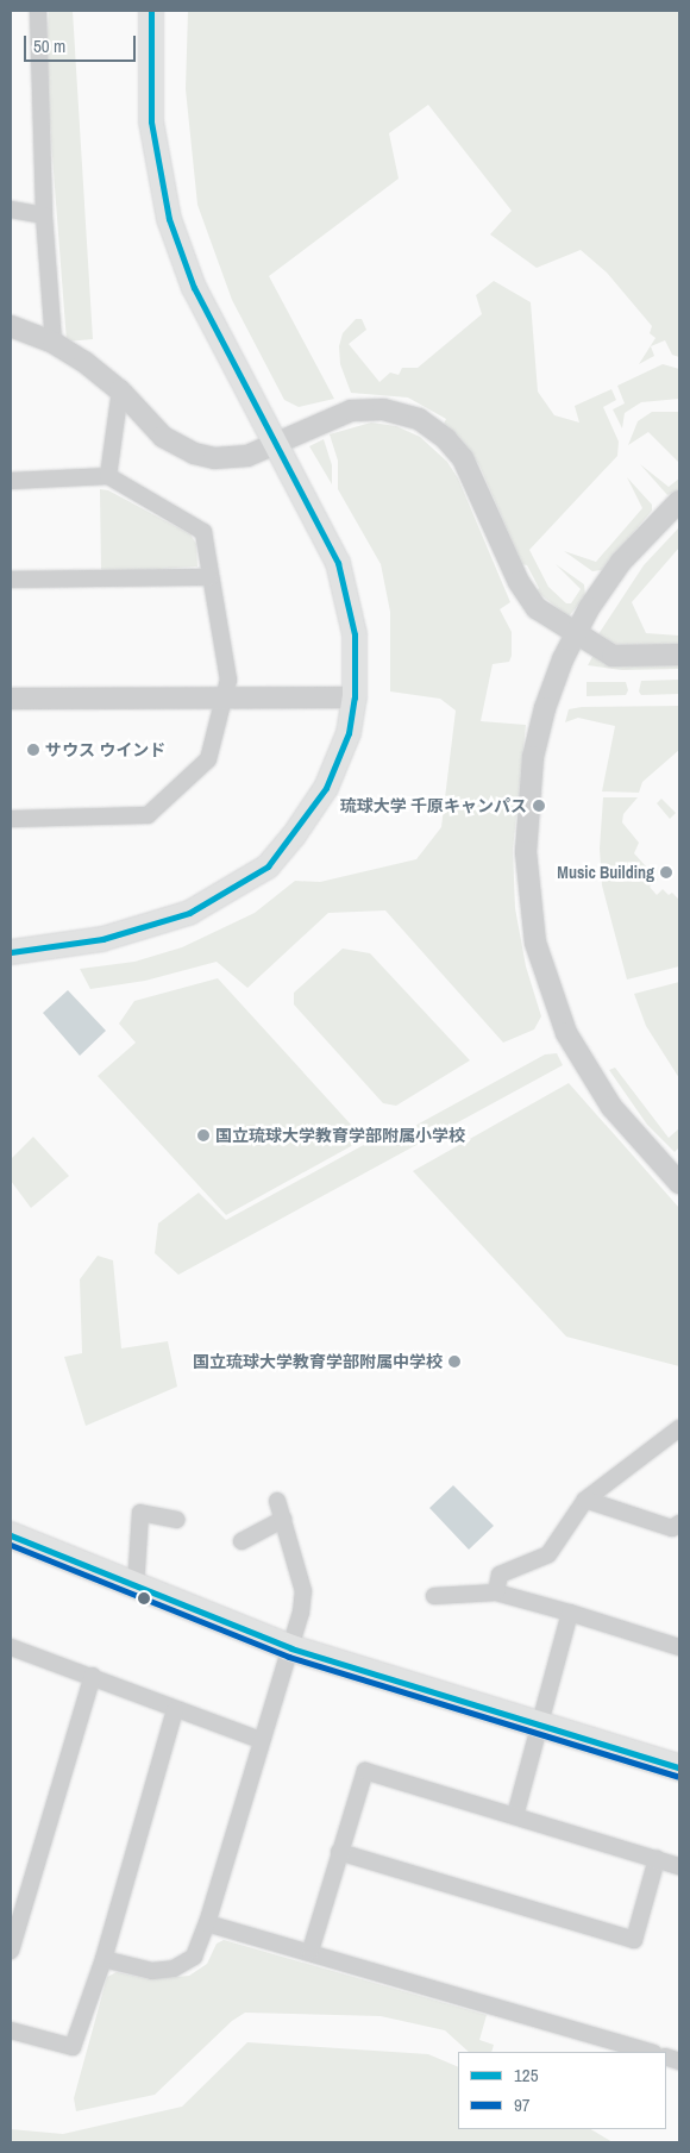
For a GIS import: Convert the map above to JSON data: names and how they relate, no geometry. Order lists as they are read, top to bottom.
{
  "places": [
    "サウス ウインド",
    "琉球大学 千原キャンパス",
    "Music Building",
    "国立琉球大学教育学部附属小学校",
    "国立琉球大学教育学部附属中学校"
  ],
  "lines": ["transit line 125", "transit line 97"],
  "legend": ["125", "97"],
  "scale_bar": "50 m"
}
